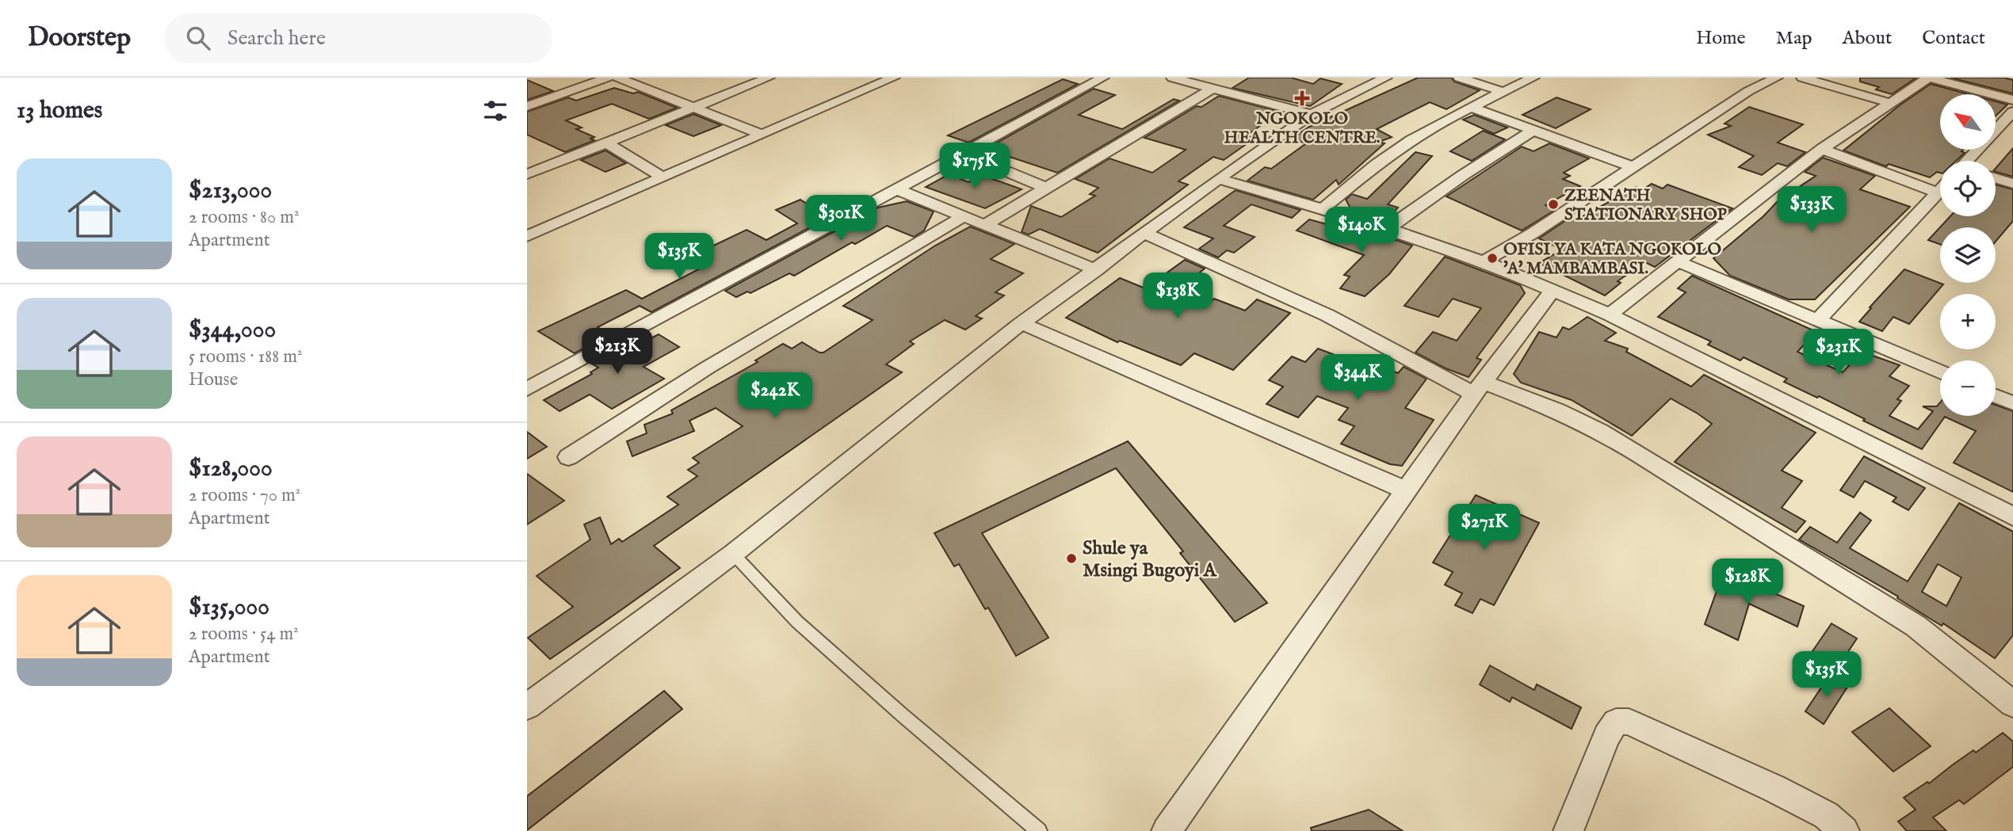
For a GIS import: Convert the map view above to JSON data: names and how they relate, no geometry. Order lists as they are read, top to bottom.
{
  "places": {
    "health": ["NGOKOLO HEALTH CENTRE."],
    "other": ["ZEENATH STATIONARY SHOP", "OFISI YA KATA NGOKOLO 'A' MAMBAMBASI.", "Shule ya Msingi Bugoyi A"]
  },
  "north": "top left",
  "page": {
    "header": "Doorstep",
    "search": "Search here",
    "nav": [
      "Home",
      "Map",
      "About",
      "Contact"
    ],
    "heading": "13 homes",
    "map_buttons": ["+", "−"],
    "price": [
      "$175K",
      "$133K",
      "$301K",
      "$140K",
      "$135K",
      "$138K",
      "$213K",
      "$231K",
      "$344K",
      "$242K",
      "$271K",
      "$128K",
      "$135K"
    ],
    "list": [
      {
        "name": "$213,000",
        "note": "2 rooms · 80 m² · Apartment"
      },
      {
        "name": "$344,000",
        "note": "5 rooms · 188 m² · House"
      },
      {
        "name": "$128,000",
        "note": "2 rooms · 70 m² · Apartment"
      },
      {
        "name": "$135,000",
        "note": "2 rooms · 54 m² · Apartment"
      }
    ]
  }
}
